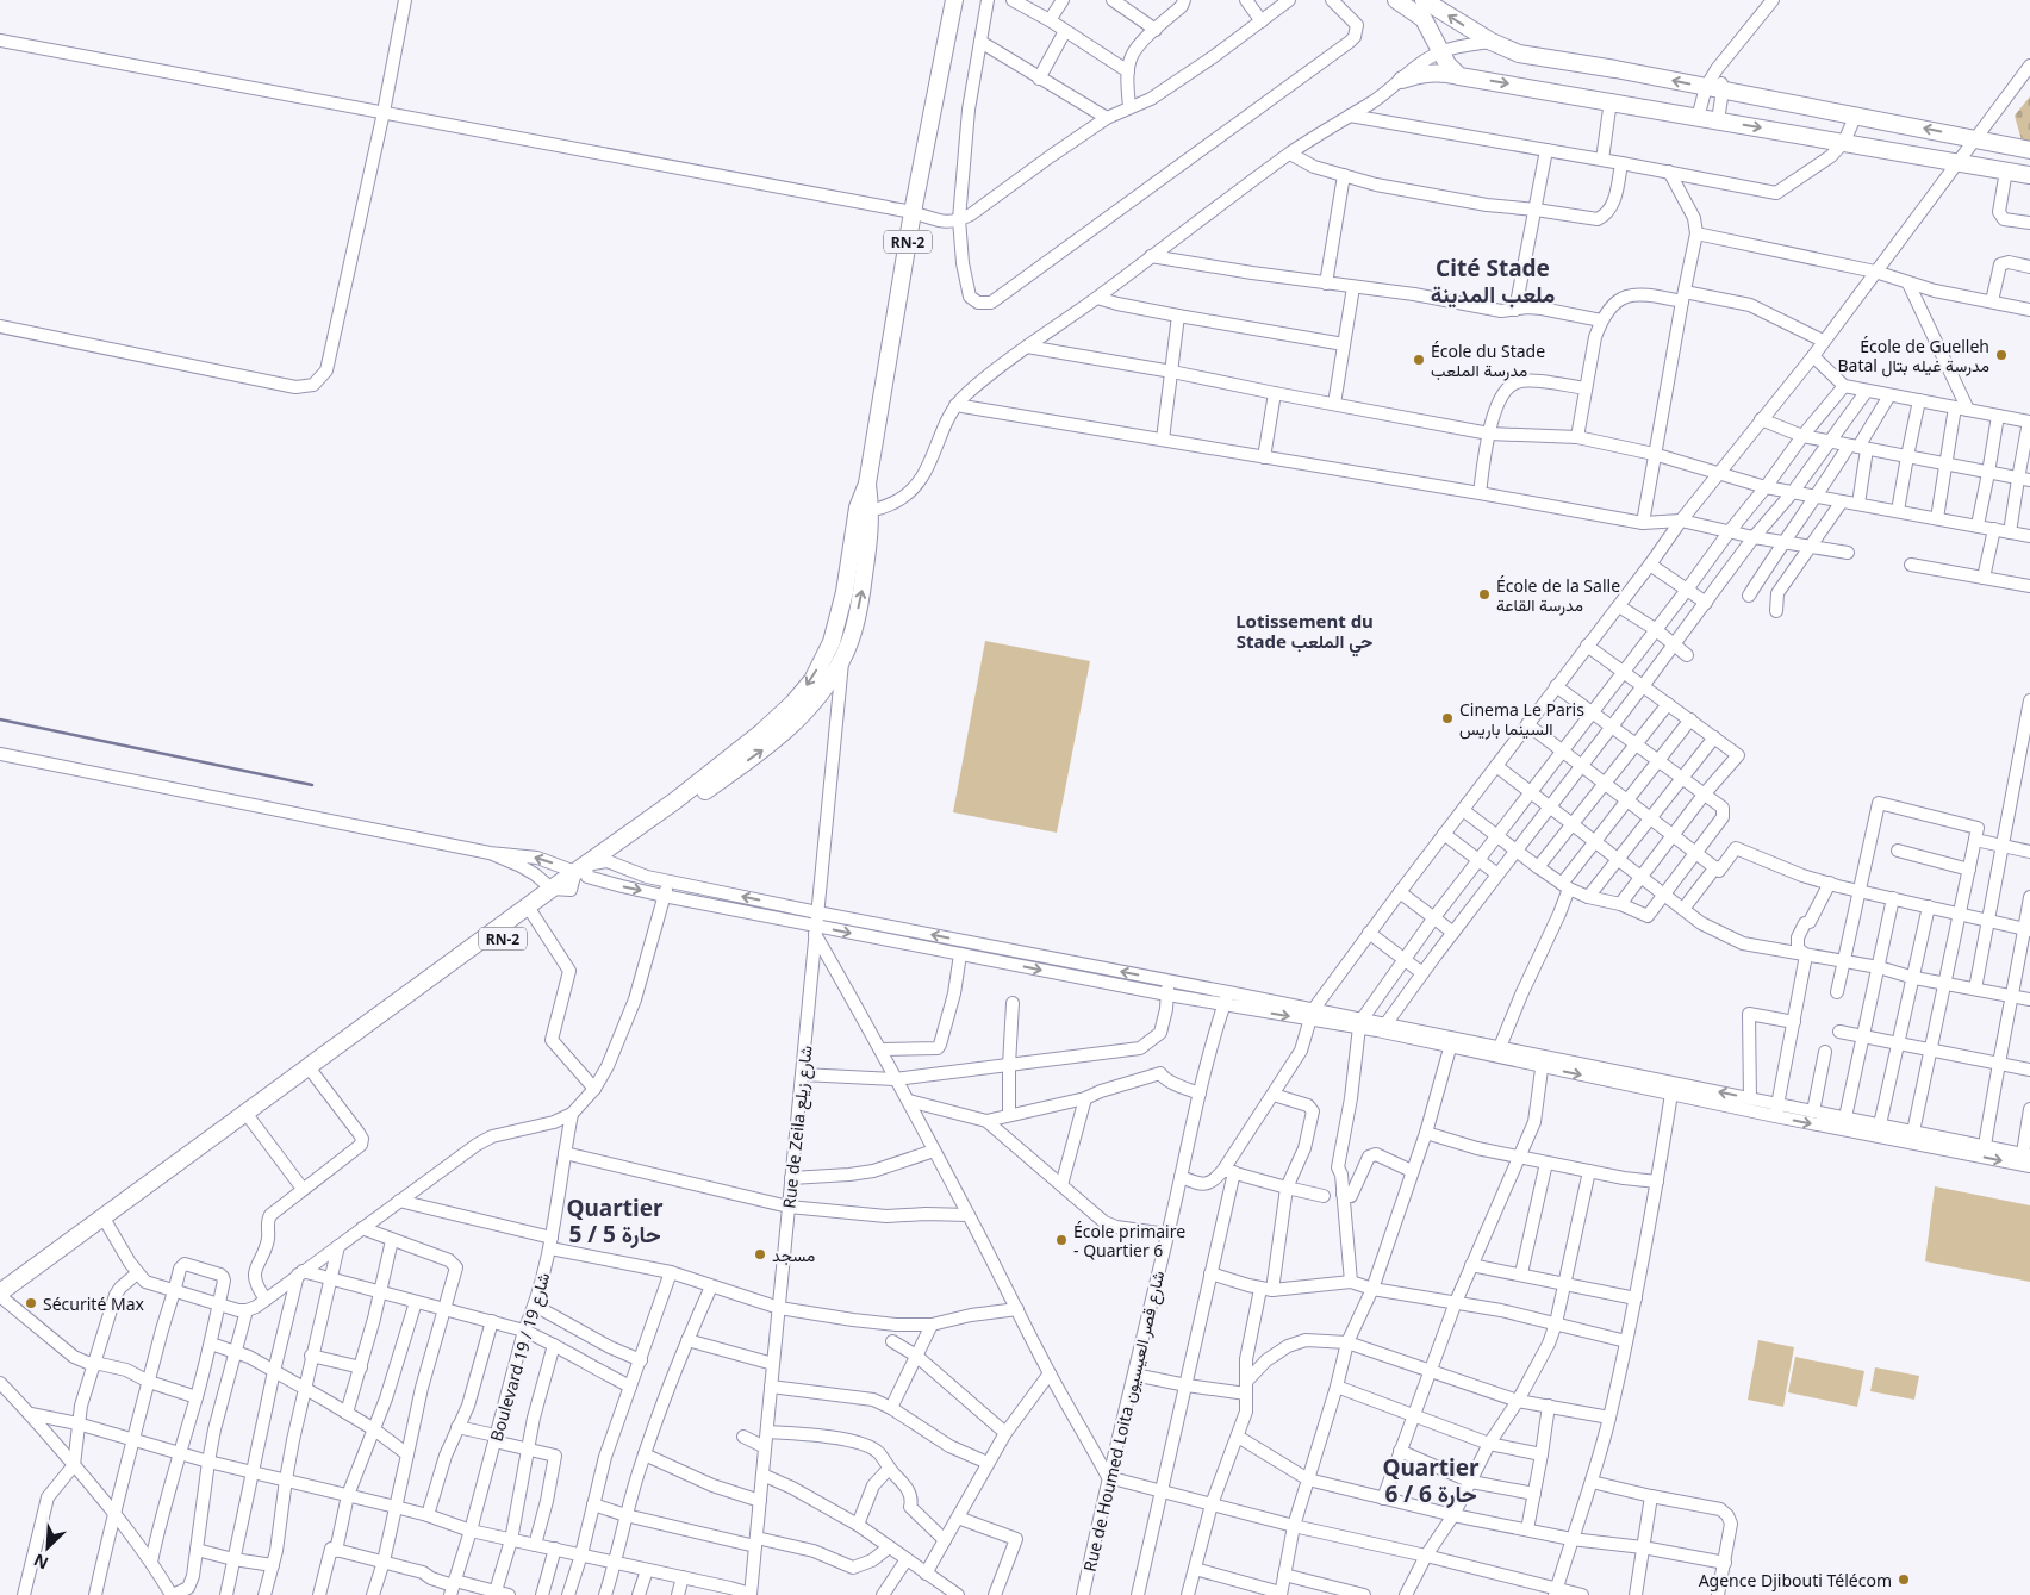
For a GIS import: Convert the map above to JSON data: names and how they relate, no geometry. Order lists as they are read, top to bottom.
{
  "streets": {
    "main road": ["RN-2"],
    "street": ["Rue de Zeila شارع زيلع", "Boulevard 19 / شارع 19", "Rue de Houmed Loita شارع قصر العيسيون"]
  },
  "crossings": [
    ["RN-2", "Rue de Zeila شارع زيلع"]
  ],
  "districts": [
    "Cité Stade ملعب المدينة",
    "Lotissement du Stade حي الملعب",
    "Quartier 5 / حارة 5",
    "Quartier 6 / حارة 6"
  ],
  "places": [
    "École de Guelleh Batal مدرسة غيله بتال",
    "École du Stade مدرسة الملعب",
    "École de la Salle مدرسة القاعة",
    "Cinema Le Paris السينما باريس",
    "École primaire - Quartier 6",
    "مسجد",
    "Sécurité Max",
    "Agence Djibouti Télécom"
  ],
  "north": "bottom left"
}
